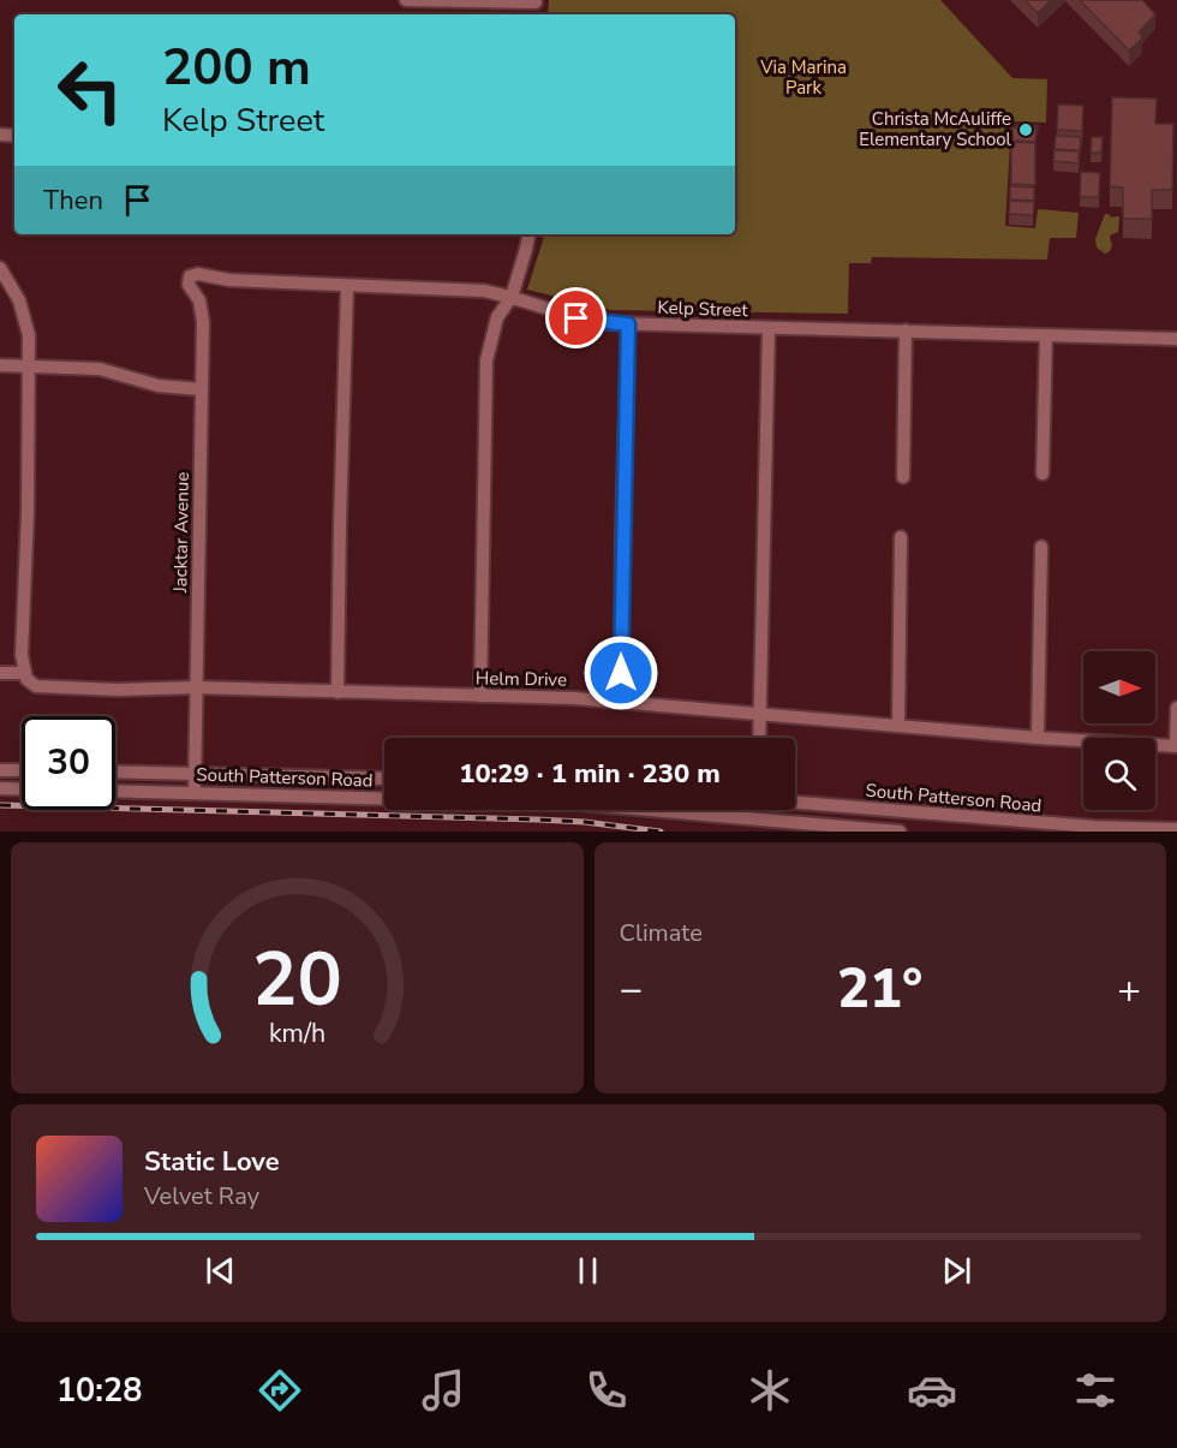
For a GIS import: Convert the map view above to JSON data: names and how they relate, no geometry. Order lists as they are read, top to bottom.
{
  "streets": {
    "street": [
      "Kelp Street",
      "Jacktar Avenue",
      "Helm Drive",
      "South Patterson Road"
    ]
  },
  "crossings": [
    ["Kelp Street", "Jacktar Avenue"],
    ["Jacktar Avenue", "Helm Drive"],
    ["Jacktar Avenue", "South Patterson Road"]
  ],
  "parks": ["Via Marina Park"],
  "places": ["Christa McAuliffe Elementary School"],
  "north": "right",
  "page": {
    "turn": ["200 m", "Kelp Street"],
    "then": "Then",
    "limit": "30",
    "trip": "10:29 · 1 min · 230 m",
    "tile": "Climate",
    "heat": ["−", "21°", "+"],
    "song": ["Static Love", "Velvet Ray"],
    "tabs": "10:28",
    "gauge": ["20", "km/h"]
  }
}
